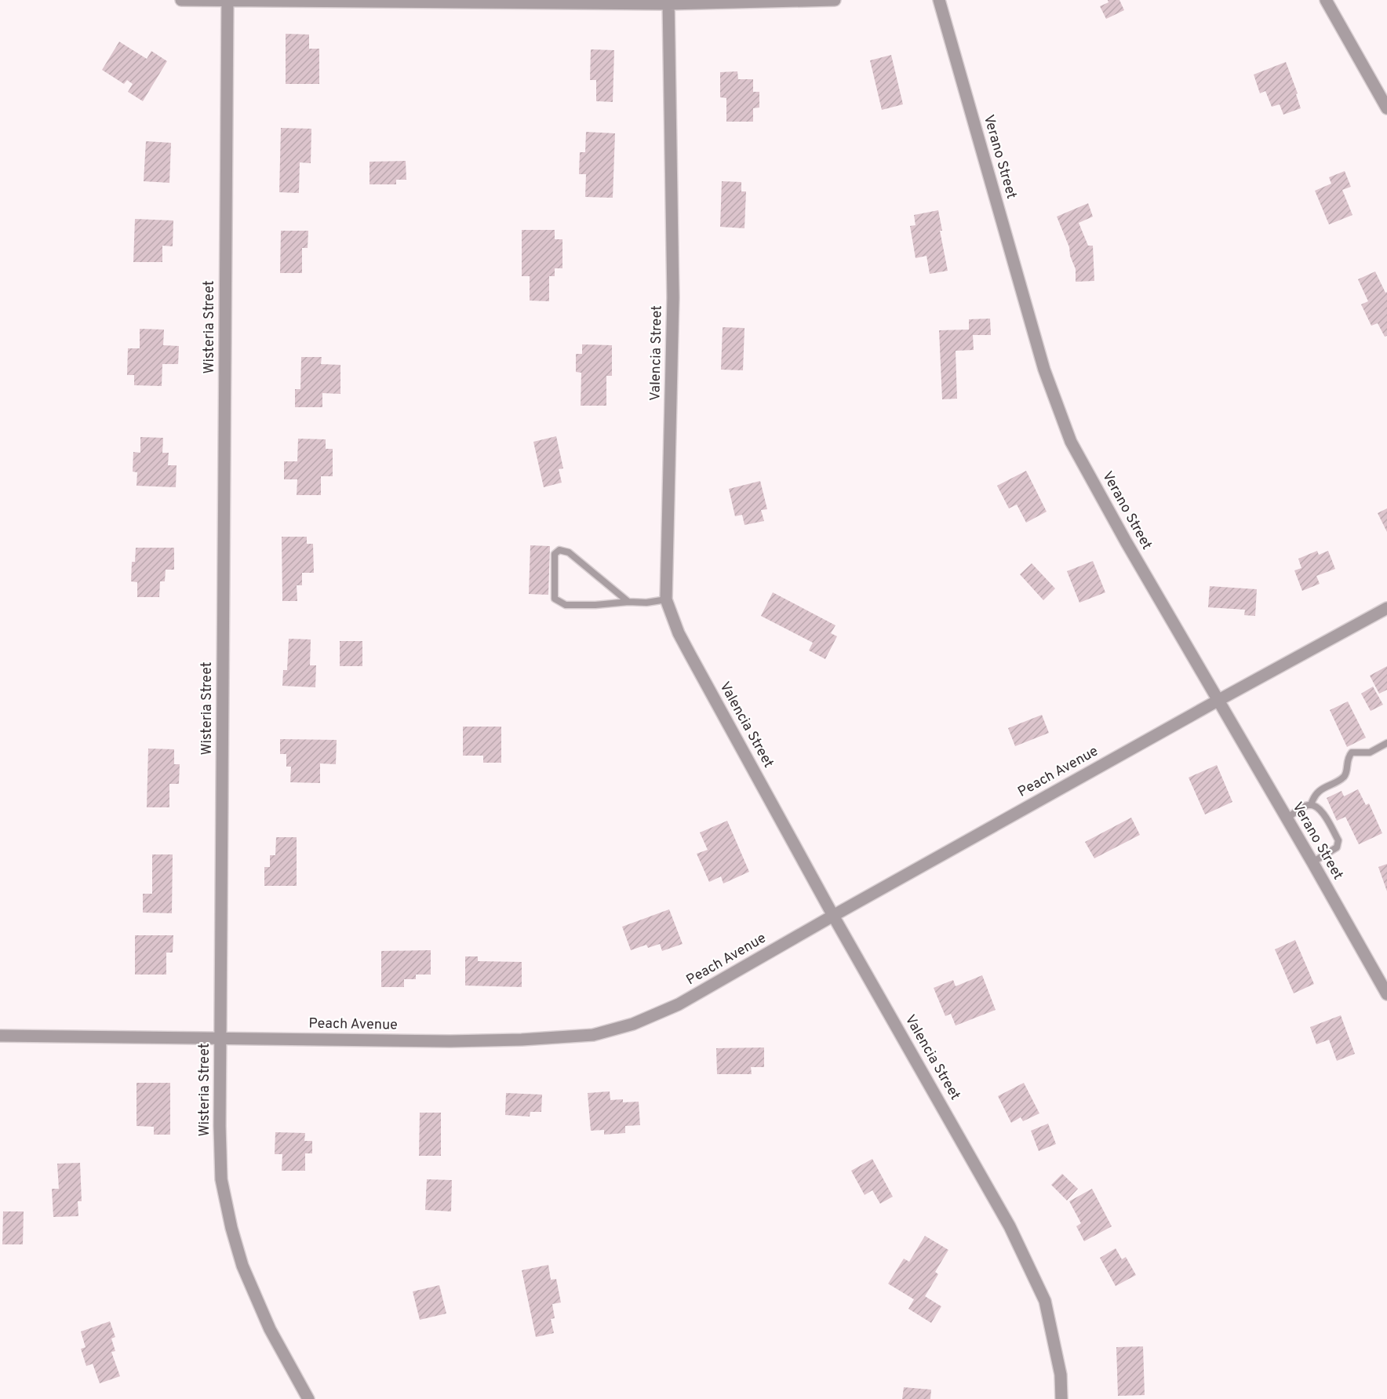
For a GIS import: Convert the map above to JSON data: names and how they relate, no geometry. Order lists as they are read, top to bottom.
{
  "streets": {
    "street": [
      "Verano Street",
      "Wisteria Street",
      "Valencia Street",
      "Peach Avenue"
    ]
  },
  "crossings": [
    ["Verano Street", "Peach Avenue"],
    ["Wisteria Street", "Peach Avenue"],
    ["Valencia Street", "Peach Avenue"]
  ]
}
